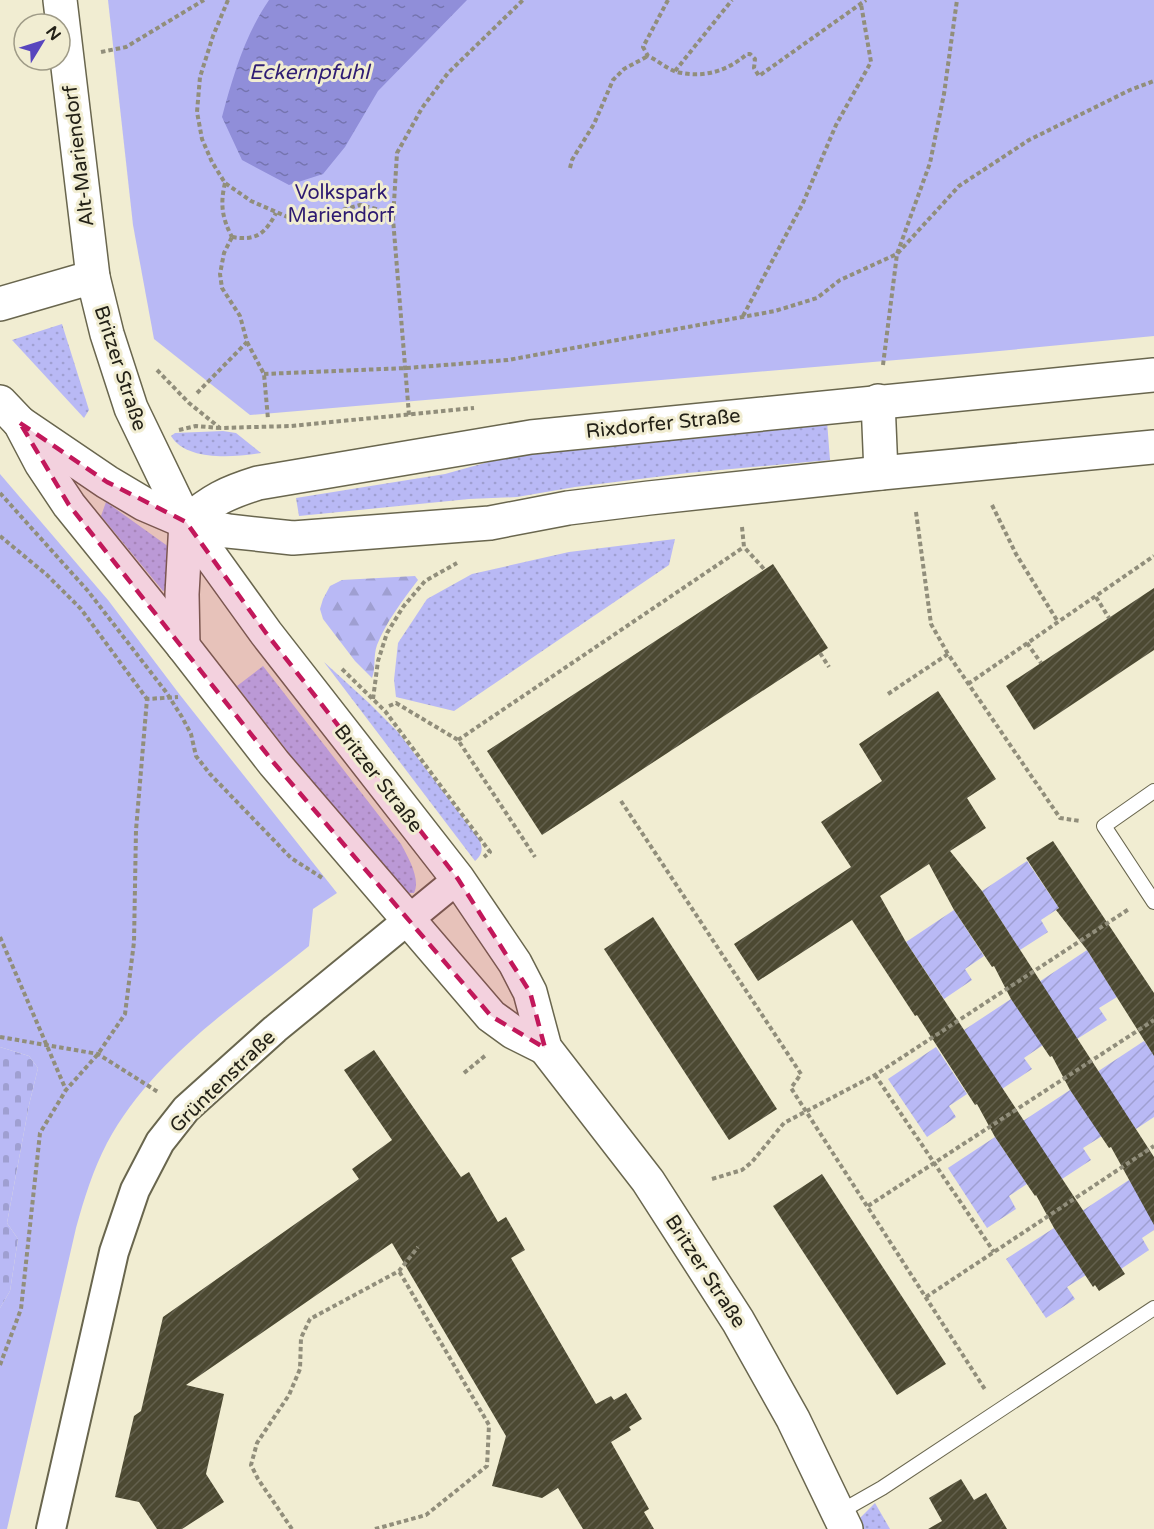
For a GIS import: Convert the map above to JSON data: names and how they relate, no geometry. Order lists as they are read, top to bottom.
{
  "streets": {
    "main road": ["Alt-Mariendorf", "Britzer Straße", "Rixdorfer Straße"],
    "street": ["Grüntenstraße"]
  },
  "crossings": [
    ["Alt-Mariendorf", "Britzer Straße"],
    ["Britzer Straße", "Rixdorfer Straße"],
    ["Britzer Straße", "Grüntenstraße"]
  ],
  "water": ["Eckernpfuhl"],
  "parks": ["Volkspark Mariendorf"],
  "north": "top right"
}
